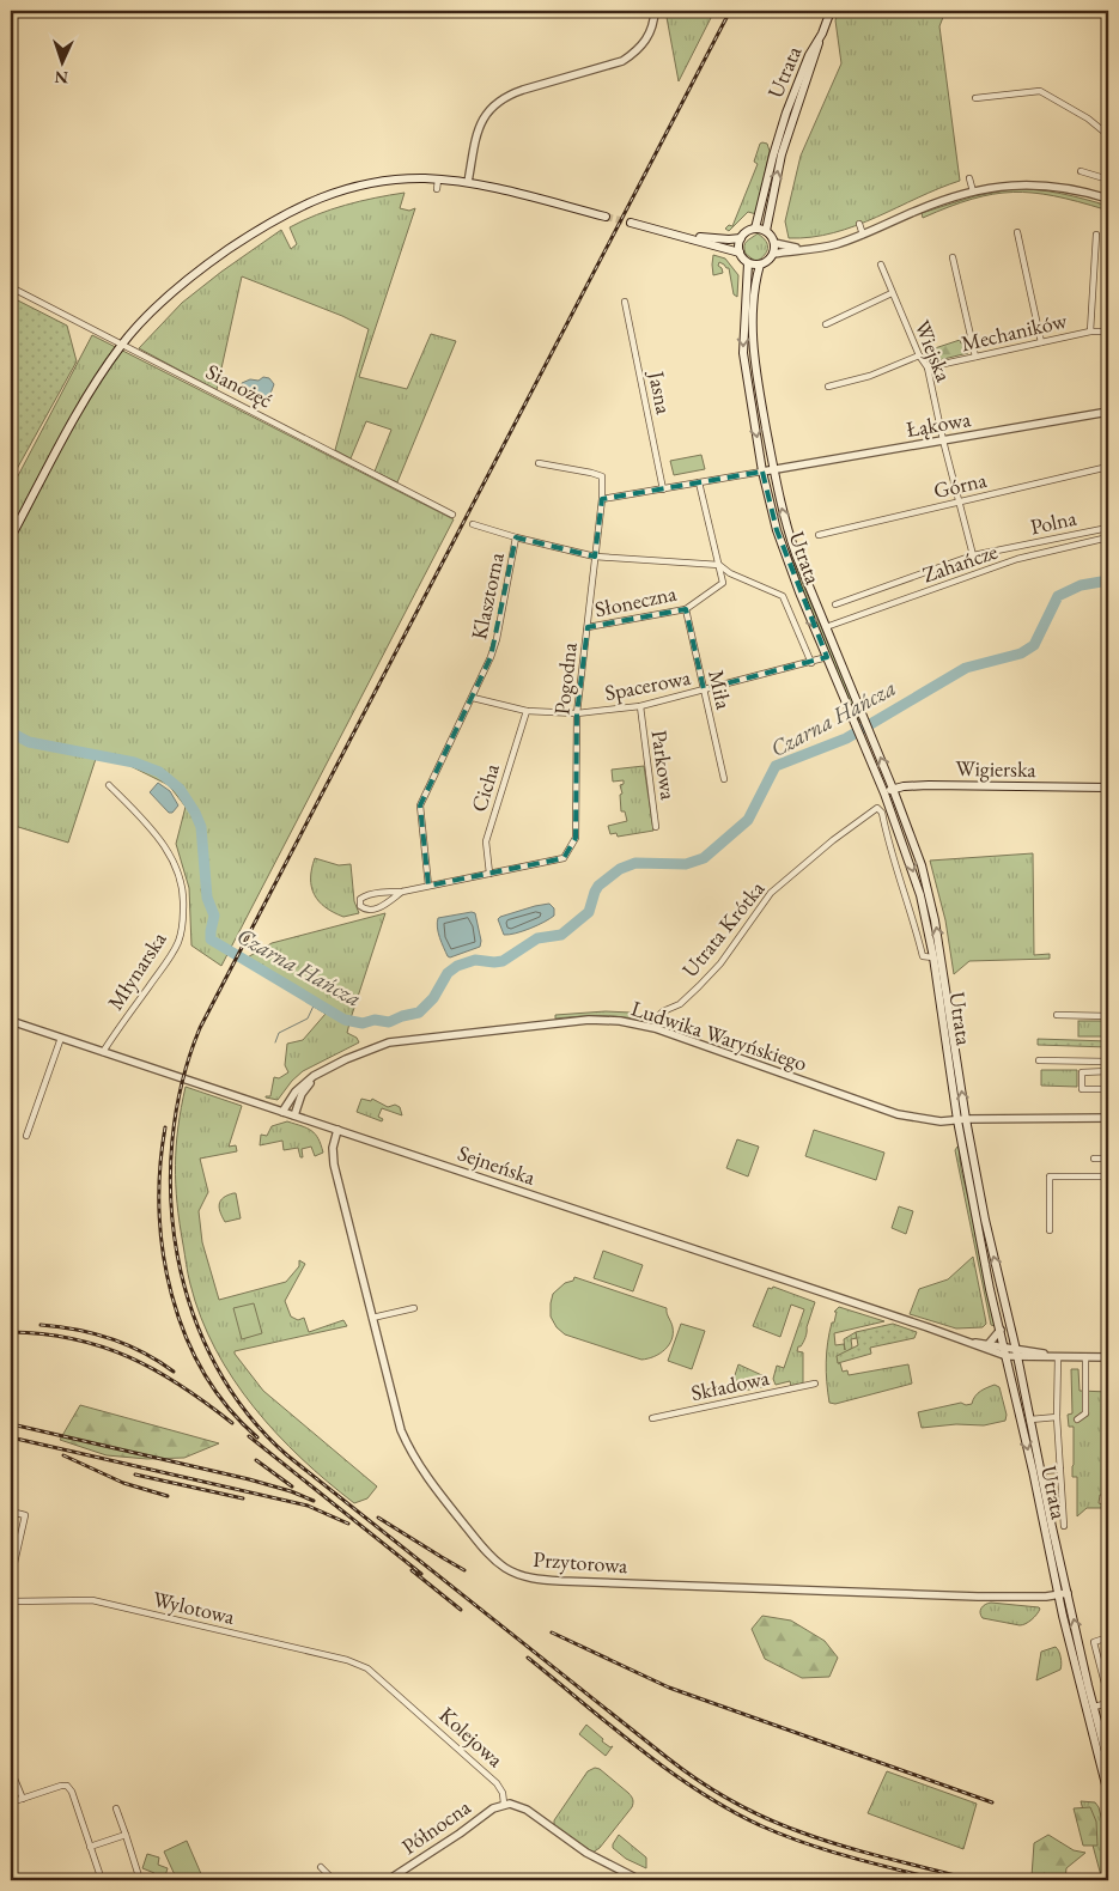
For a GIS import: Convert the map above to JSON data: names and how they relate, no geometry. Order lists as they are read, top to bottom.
{
  "streets": {
    "main road": ["Utrata", "Wigierska"],
    "street": [
      "Mechaników",
      "Wiejska",
      "Sianożęć",
      "Jasna",
      "Łąkowa",
      "Górna",
      "Polna",
      "Zahańcze",
      "Klasztorna",
      "Słoneczna",
      "Pogodna",
      "Spacerowa",
      "Miła",
      "Parkowa",
      "Cicha",
      "Utrata Krótka",
      "Młynarska",
      "Ludwika Waryńskiego",
      "Sejneńska",
      "Składowa",
      "Przytorowa",
      "Wylotowa",
      "Kolejowa",
      "Północna"
    ]
  },
  "crossings": [
    ["Utrata", "Łąkowa"],
    ["Utrata", "Zahańcze"],
    ["Utrata", "Spacerowa"],
    ["Utrata", "Wigierska"],
    ["Utrata", "Ludwika Waryńskiego"],
    ["Utrata", "Sejneńska"],
    ["Utrata", "Przytorowa"],
    ["Mechaników", "Wiejska"],
    ["Wiejska", "Łąkowa"],
    ["Wiejska", "Górna"],
    ["Wiejska", "Polna"],
    ["Klasztorna", "Słoneczna"],
    ["Klasztorna", "Pogodna"],
    ["Klasztorna", "Spacerowa"],
    ["Słoneczna", "Pogodna"],
    ["Słoneczna", "Miła"],
    ["Pogodna", "Spacerowa"],
    ["Pogodna", "Cicha"],
    ["Spacerowa", "Miła"],
    ["Spacerowa", "Parkowa"],
    ["Spacerowa", "Cicha"],
    ["Utrata Krótka", "Ludwika Waryńskiego"],
    ["Młynarska", "Sejneńska"],
    ["Ludwika Waryńskiego", "Sejneńska"],
    ["Sejneńska", "Przytorowa"],
    ["Wylotowa", "Kolejowa"],
    ["Kolejowa", "Północna"]
  ],
  "water": ["Czarna Hańcza"],
  "north": "bottom"
}
